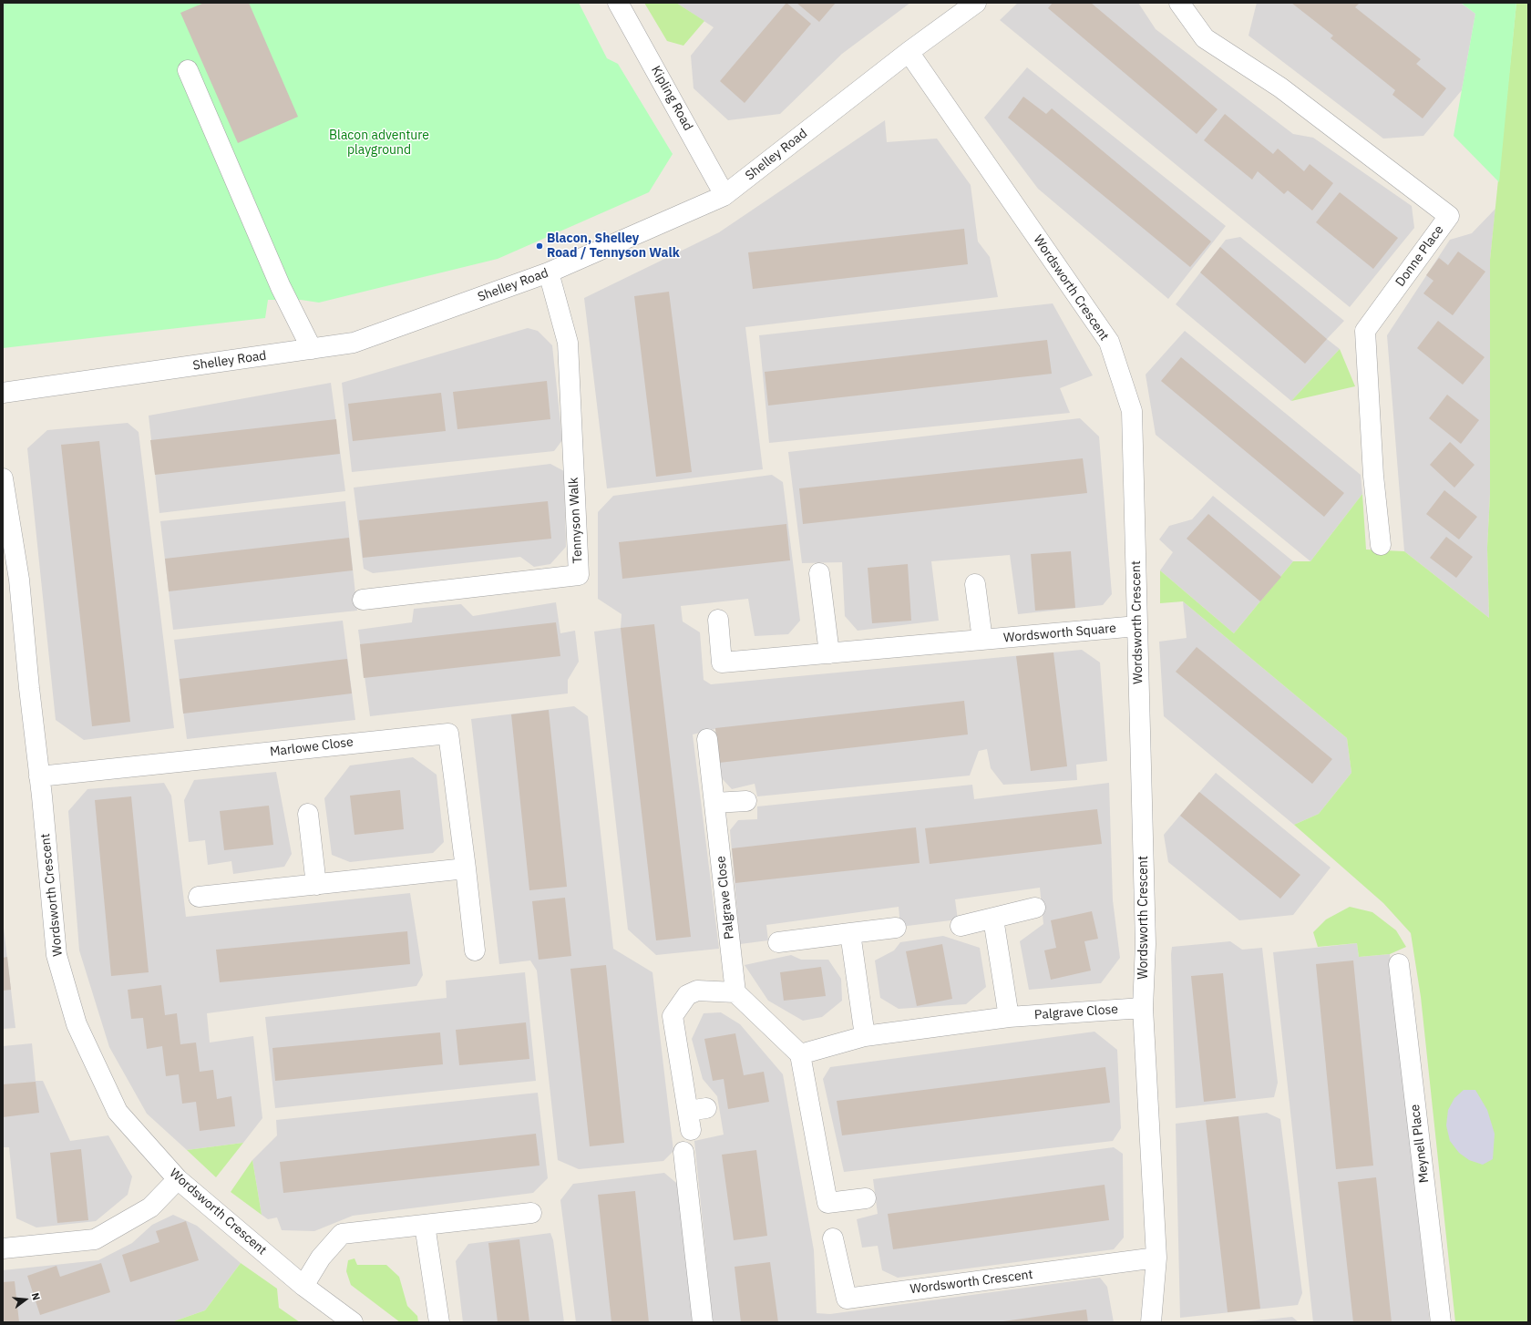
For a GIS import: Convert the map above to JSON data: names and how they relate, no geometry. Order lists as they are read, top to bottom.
{
  "streets": {
    "street": [
      "Kipling Road",
      "Shelley Road",
      "Donne Place",
      "Wordsworth Crescent",
      "Tennyson Walk",
      "Wordsworth Square",
      "Marlowe Close",
      "Palgrave Close",
      "Meynell Place"
    ]
  },
  "crossings": [
    ["Kipling Road", "Shelley Road"],
    ["Shelley Road", "Wordsworth Crescent"],
    ["Shelley Road", "Tennyson Walk"],
    ["Wordsworth Crescent", "Wordsworth Square"],
    ["Wordsworth Crescent", "Marlowe Close"],
    ["Wordsworth Crescent", "Palgrave Close"]
  ],
  "parks": ["Blacon adventure playground"],
  "places": ["Blacon, Shelley Road / Tennyson Walk"],
  "north": "right"
}
